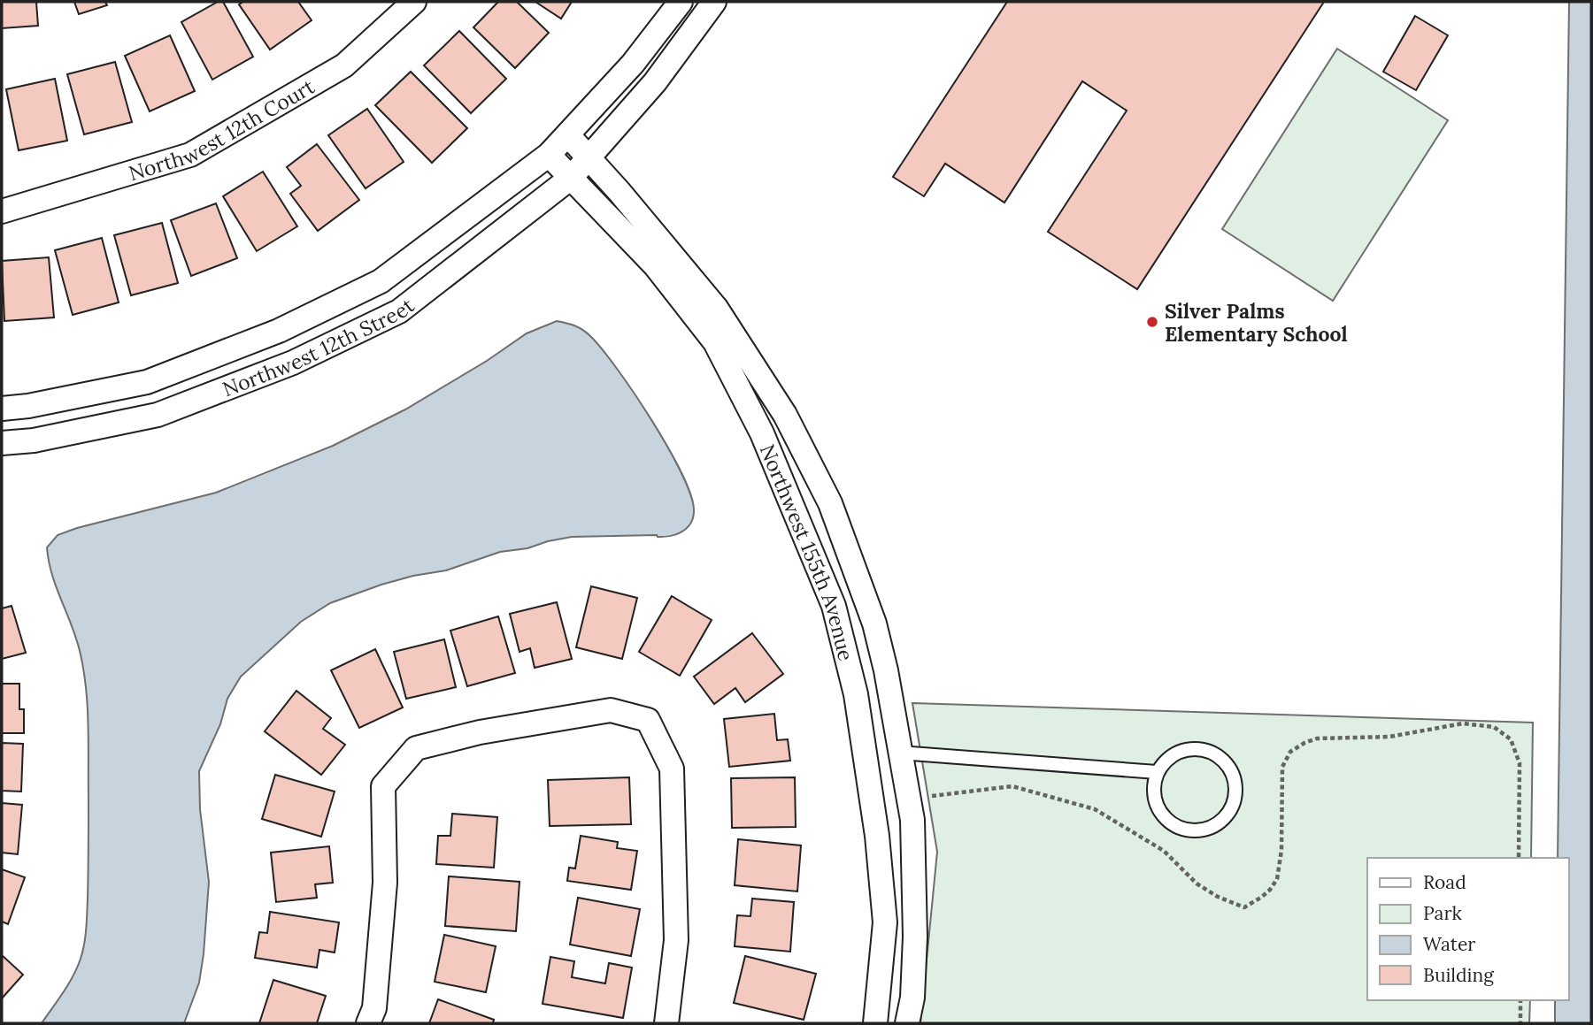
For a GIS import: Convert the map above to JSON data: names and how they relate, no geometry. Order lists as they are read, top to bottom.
{
  "streets": {
    "street": ["Northwest 12th Court", "Northwest 12th Street", "Northwest 155th Avenue"]
  },
  "crossings": [
    ["Northwest 12th Street", "Northwest 155th Avenue"]
  ],
  "places": ["Silver Palms Elementary School"],
  "legend": [
    "Road",
    "Park",
    "Water",
    "Building"
  ]
}
